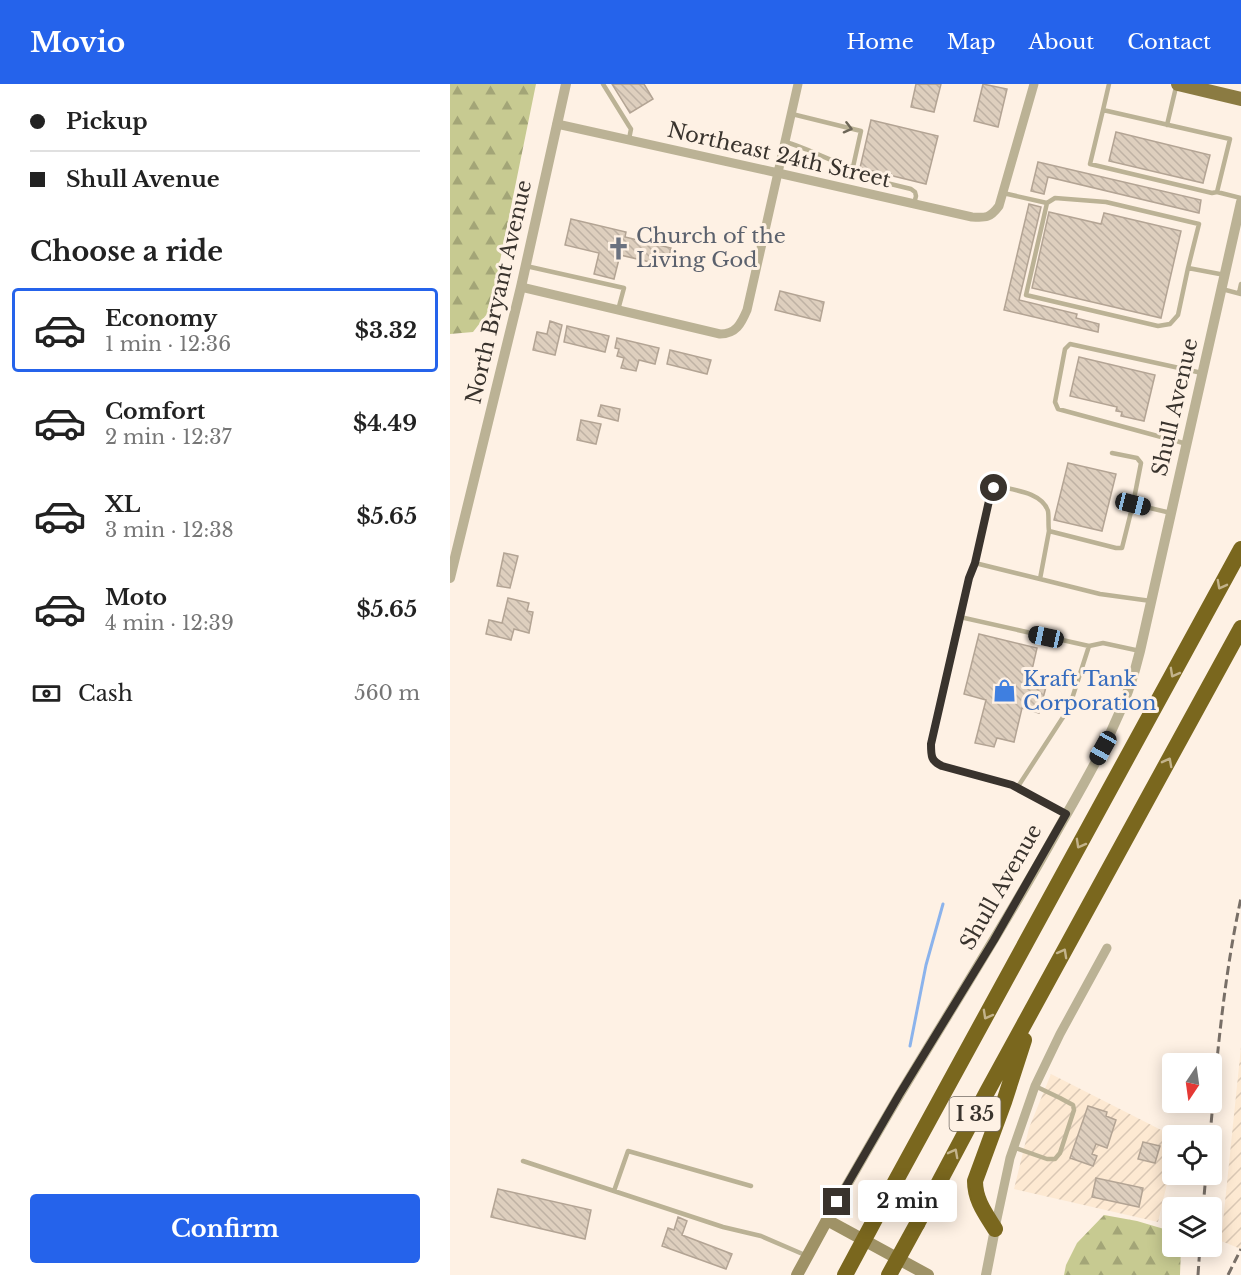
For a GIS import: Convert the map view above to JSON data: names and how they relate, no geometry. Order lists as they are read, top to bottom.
{
  "streets": {
    "highway": ["I 35"],
    "street": ["Northeast 24th Street", "North Bryant Avenue", "Shull Avenue"]
  },
  "crossings": [
    ["Northeast 24th Street", "North Bryant Avenue"]
  ],
  "places": {
    "church": ["Church of the Living God"],
    "shop": ["Kraft Tank Corporation"]
  },
  "north": "bottom",
  "page": {
    "header": "Movio",
    "nav": [
      "Home",
      "Map",
      "About",
      "Contact"
    ],
    "banner": ["Pickup", "Shull Avenue"],
    "heading": "Choose a ride",
    "list": [
      {
        "name": "Economy",
        "note": "1 min · 12:36",
        "value": "$3.32"
      },
      {
        "name": "Comfort",
        "note": "2 min · 12:37",
        "value": "$4.49"
      },
      {
        "name": "XL",
        "note": "3 min · 12:38",
        "value": "$5.65"
      },
      {
        "name": "Moto",
        "note": "4 min · 12:39",
        "value": "$5.65"
      }
    ],
    "pay": ["Cash", "560 m"],
    "bubble": "2 min",
    "buttons": "Confirm"
  }
}
